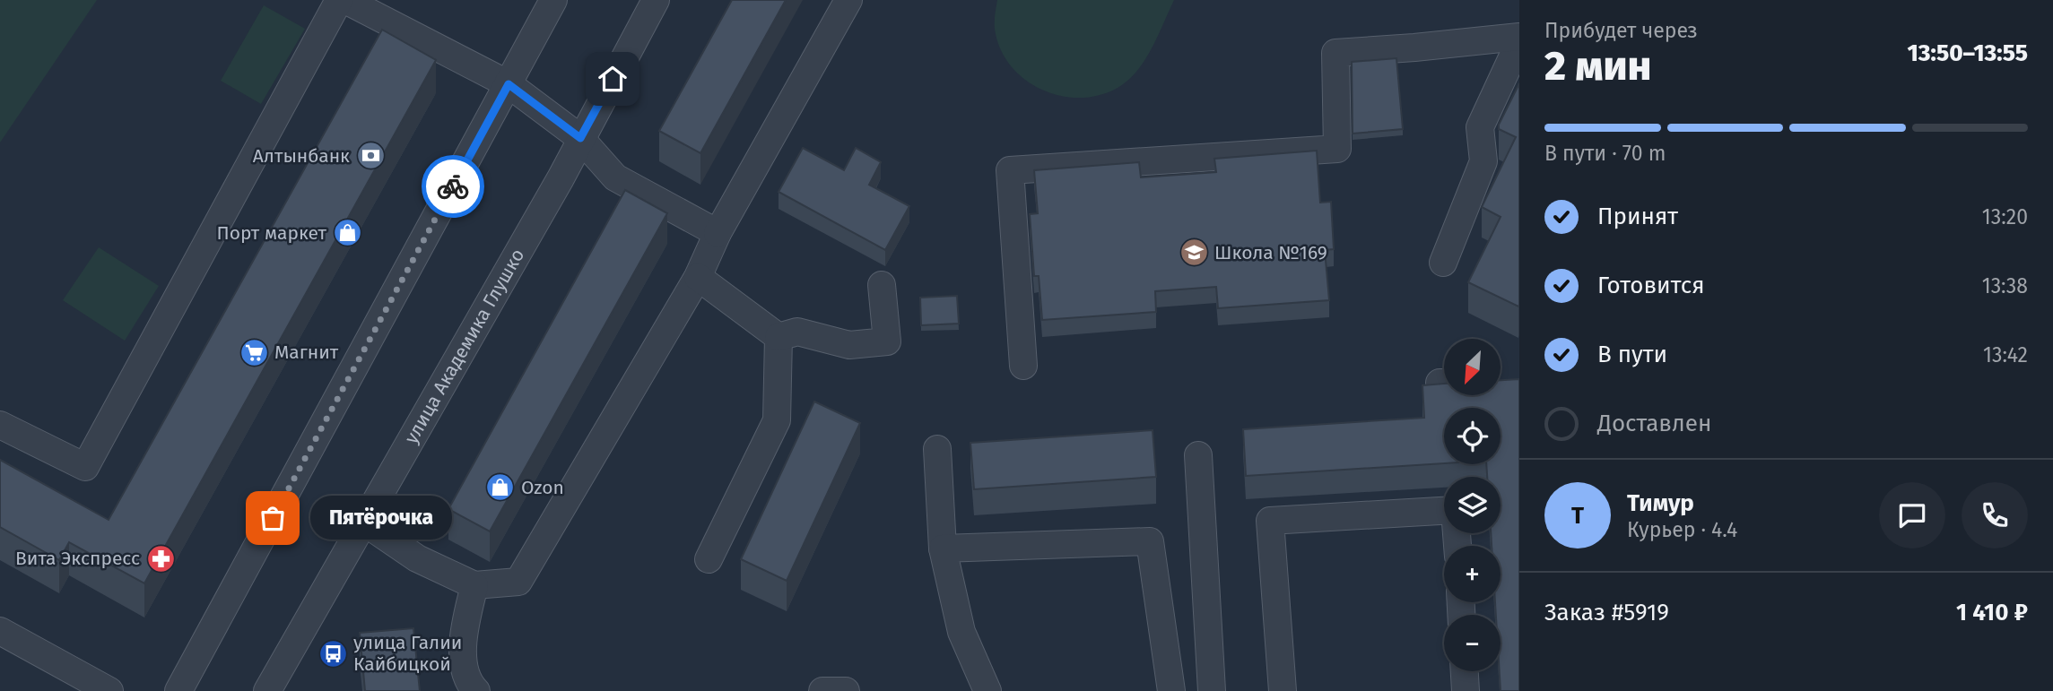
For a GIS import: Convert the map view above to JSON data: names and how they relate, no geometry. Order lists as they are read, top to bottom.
{
  "streets": {
    "street": ["улица Академика Глушко"]
  },
  "places": {
    "bank": ["Алтынбанк"],
    "shop": ["Порт маркет", "Ozon"],
    "school or university": ["Школа №169"],
    "supermarket": ["Магнит"],
    "other": ["Пятёрочка"],
    "pharmacy": ["Вита Экспресс"],
    "bus stop": ["улица Галии Кайбицкой"]
  },
  "north": "bottom left",
  "page": {
    "heading": ["2 мин", "Прибудет через", "13:50–13:55"],
    "panel": [
      "Тимур",
      "Курьер · 4.4",
      "Заказ #5919",
      "1 410 ₽"
    ],
    "bar": "В пути · 70 m",
    "list": [
      ["Принят", "13:20"],
      ["Готовится", "13:38"],
      ["В пути", "13:42"],
      "Доставлен"
    ],
    "map_buttons": ["+", "−"],
    "round": "Т",
    "bubble": "Пятёрочка"
  }
}
